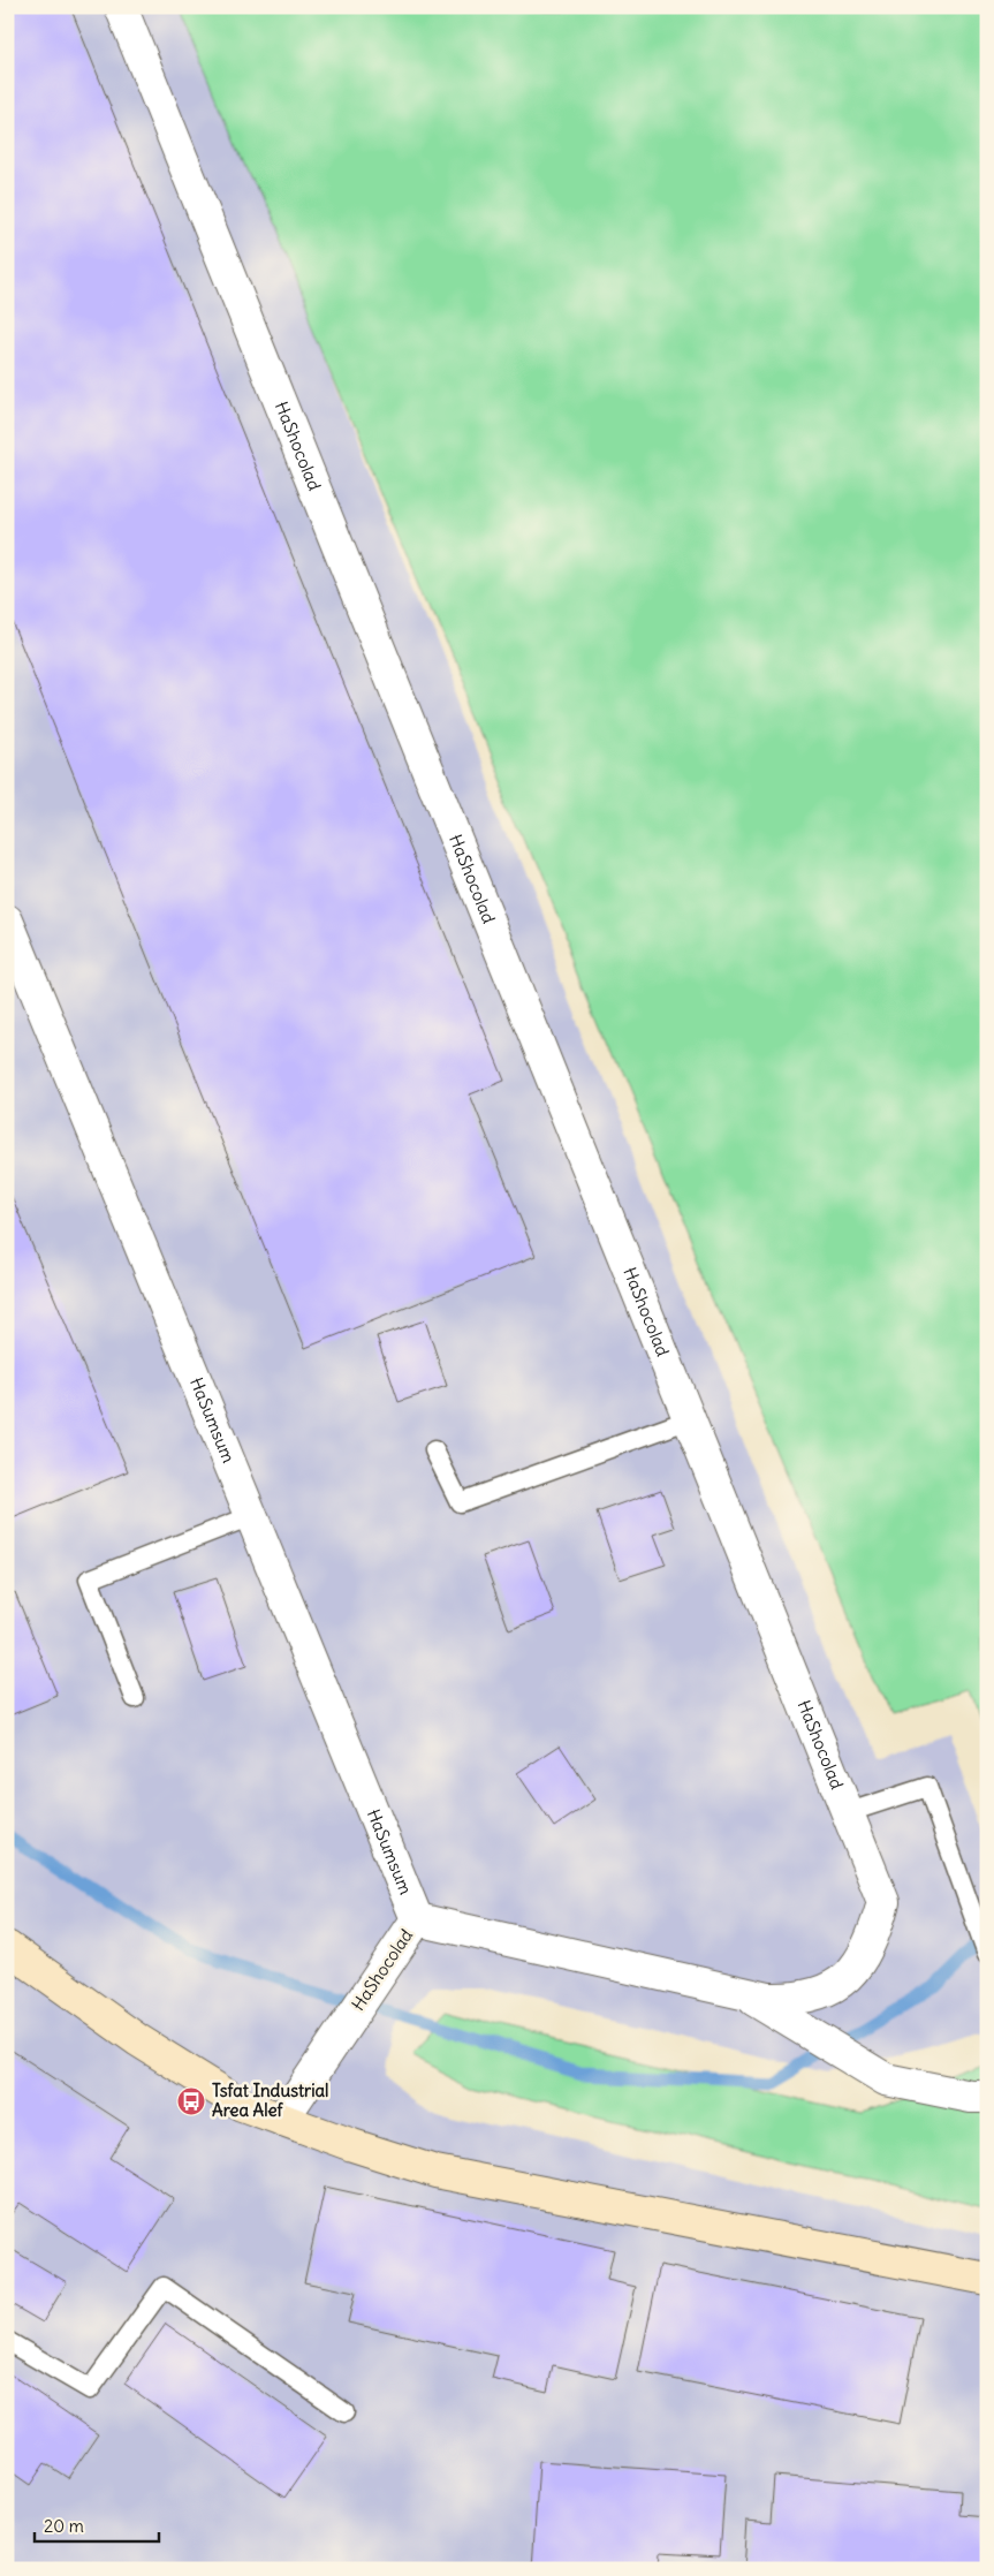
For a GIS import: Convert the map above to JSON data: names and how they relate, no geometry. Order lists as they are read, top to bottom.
{
  "streets": {
    "street": ["HaShocolad", "HaSumsum"]
  },
  "crossings": [
    ["HaShocolad", "HaSumsum"]
  ],
  "places": {
    "bus stop": ["Tsfat Industrial Area Alef"]
  },
  "scale_bar": "20 m"
}
